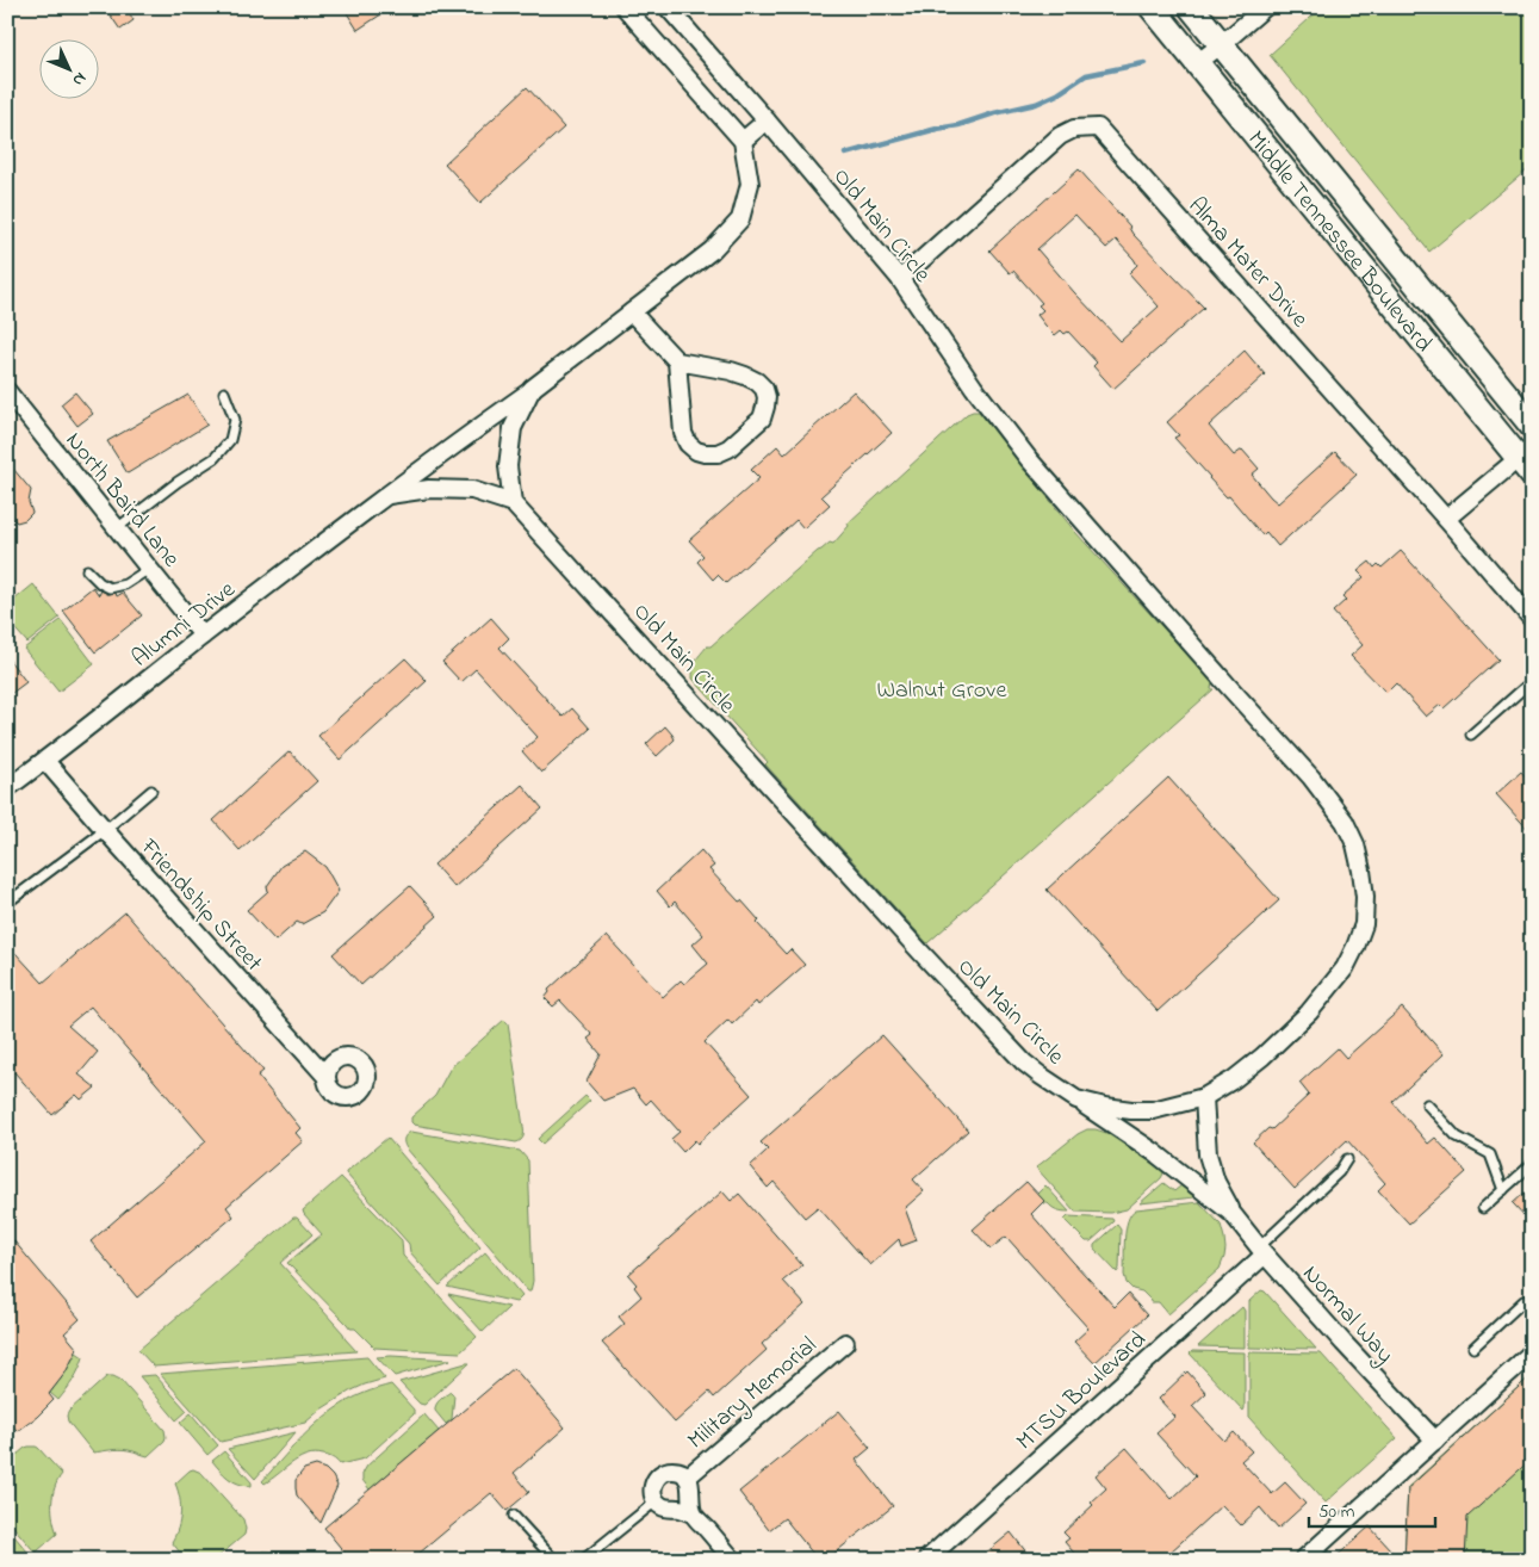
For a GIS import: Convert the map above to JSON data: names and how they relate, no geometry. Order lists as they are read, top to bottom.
{
  "streets": {
    "main road": ["Middle Tennessee Boulevard"],
    "street": [
      "Old Main Circle",
      "Alma Mater Drive",
      "North Baird Lane",
      "Alumni Drive",
      "Friendship Street",
      "Normal Way",
      "MTSU Boulevard",
      "Military Memorial"
    ]
  },
  "crossings": [
    ["Old Main Circle", "Alma Mater Drive"],
    ["Old Main Circle", "Alumni Drive"],
    ["Old Main Circle", "Normal Way"],
    ["North Baird Lane", "Alumni Drive"],
    ["Alumni Drive", "Friendship Street"],
    ["Normal Way", "MTSU Boulevard"]
  ],
  "parks": ["Walnut Grove"],
  "scale_bar": "50 m",
  "north": "bottom right"
}
